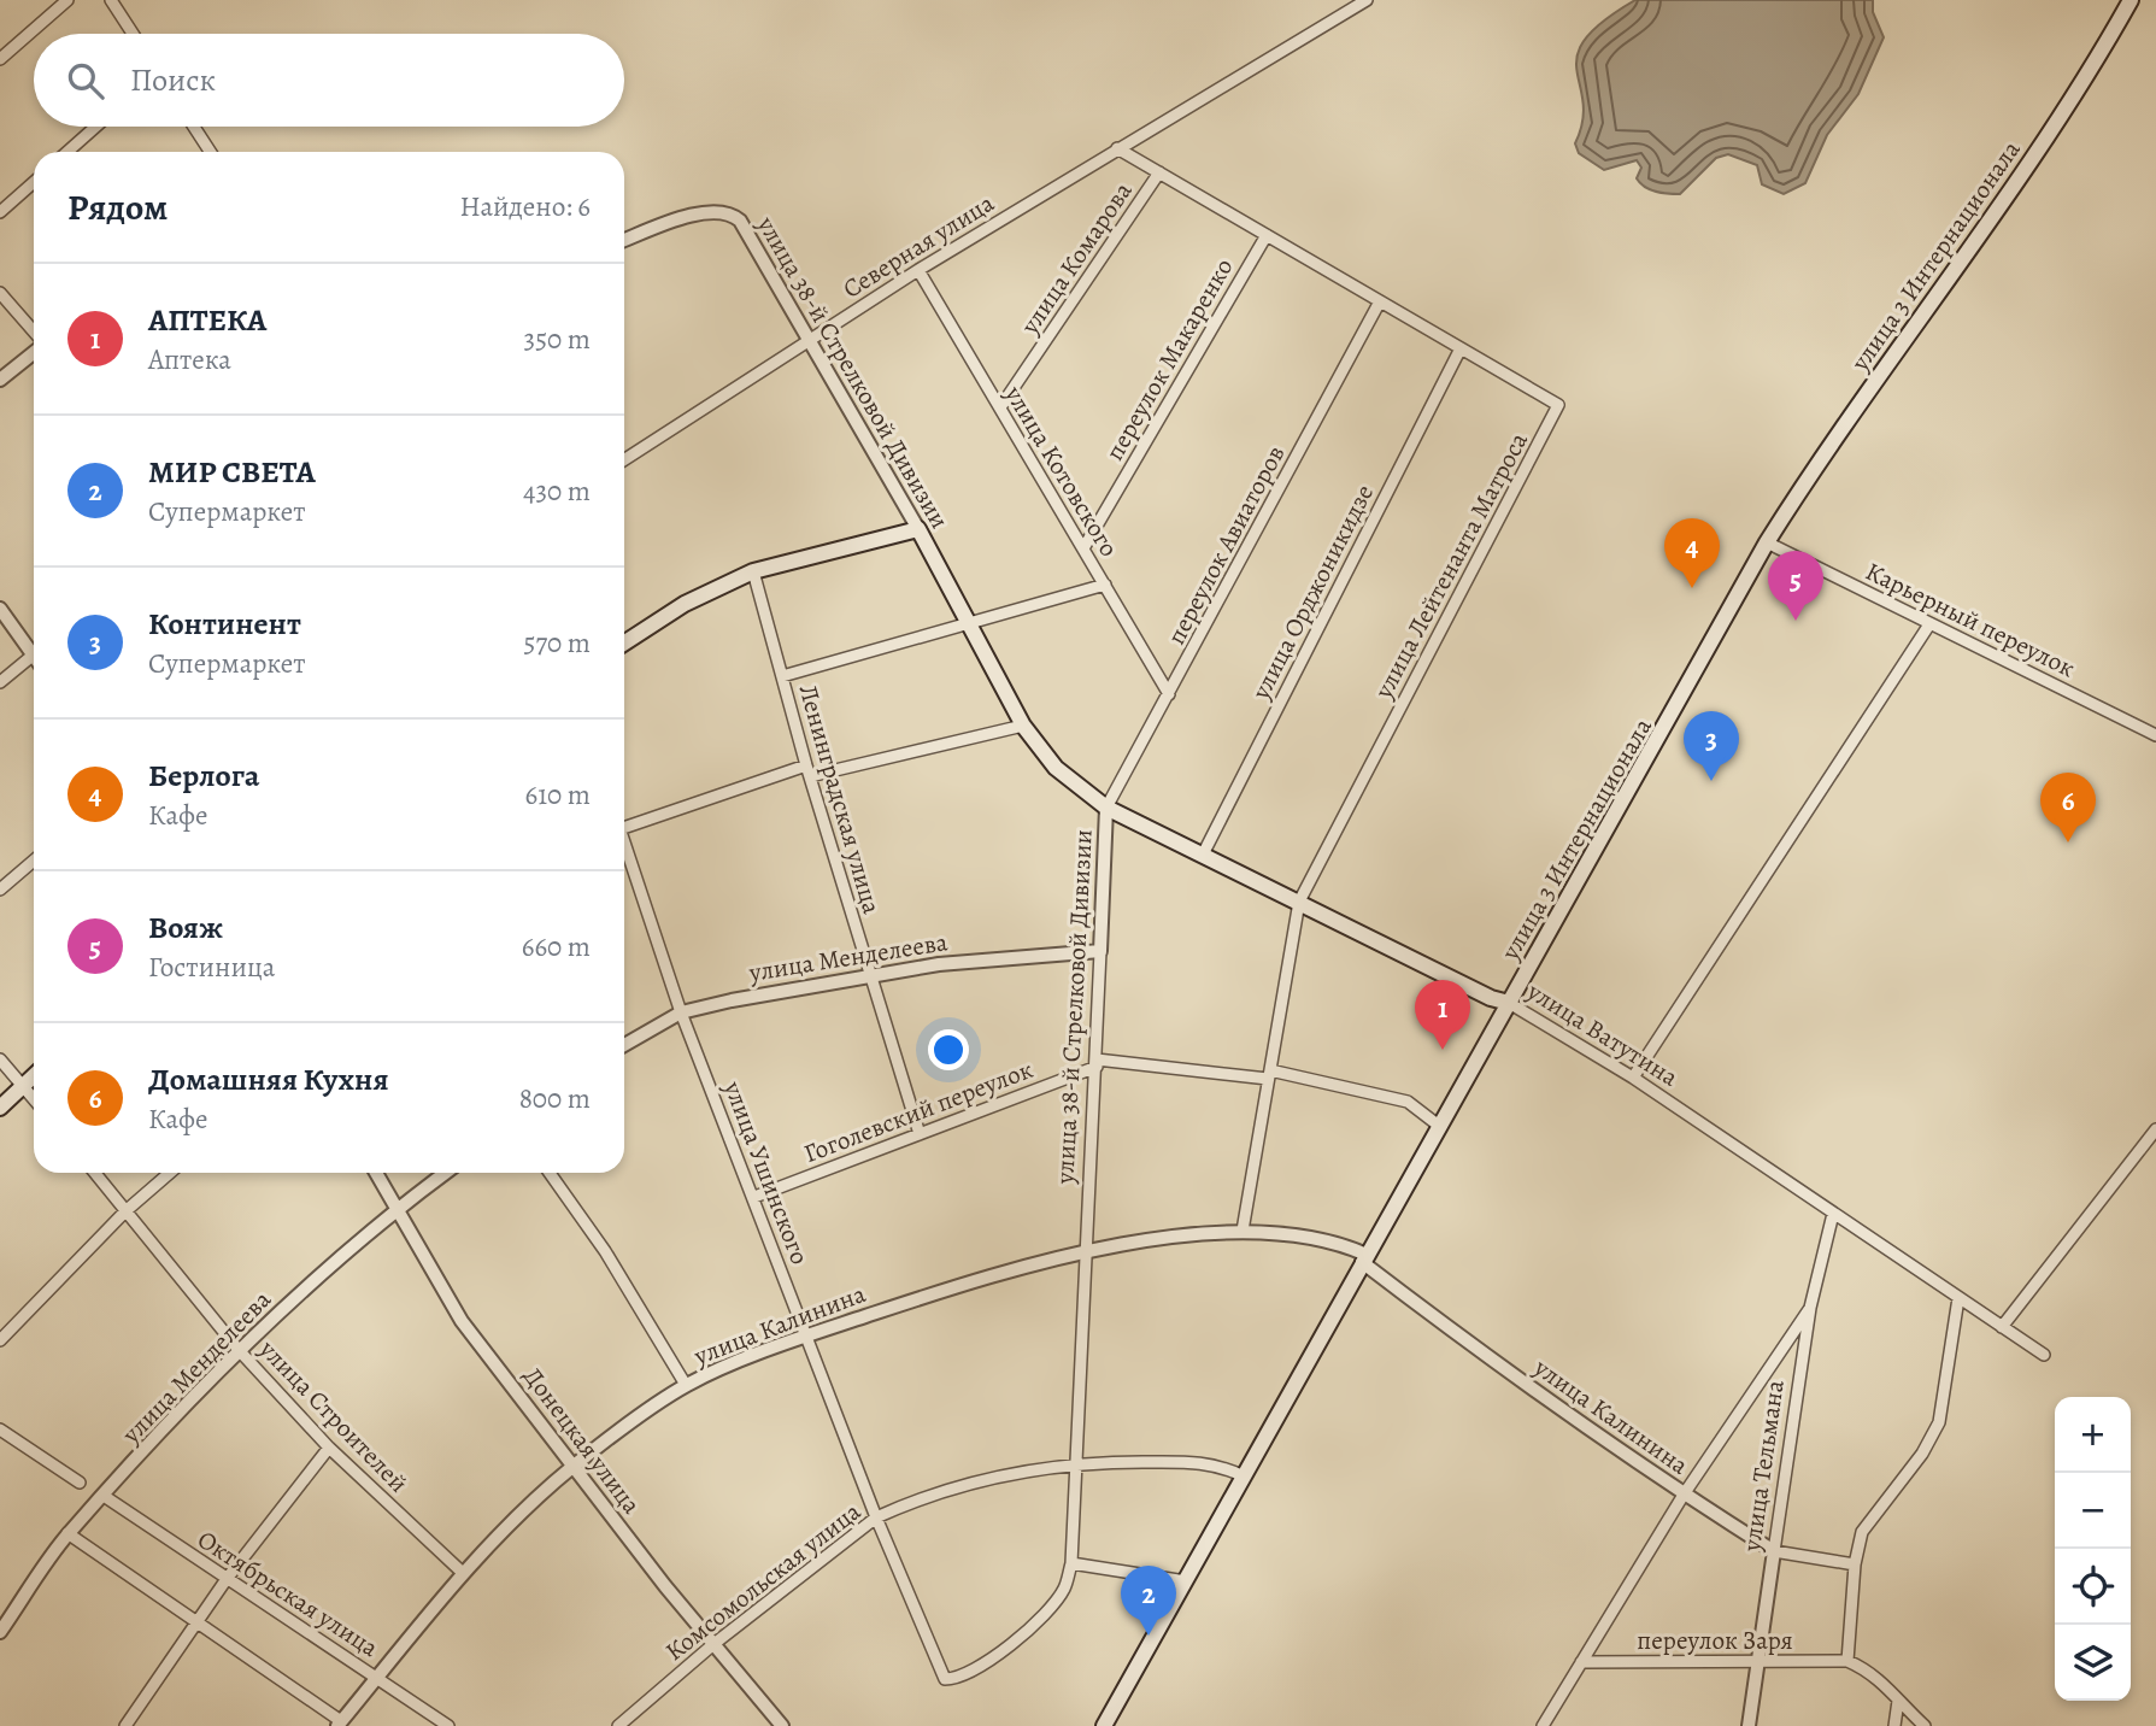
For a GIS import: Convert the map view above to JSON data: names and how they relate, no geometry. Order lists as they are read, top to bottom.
{
  "streets": {
    "main road": ["улица 3 Интернационала", "улица 38-й Стрелковой Дивизии", "улица Ватутина"],
    "street": [
      "Северная улица",
      "улица Комарова",
      "переулок Макаренко",
      "улица Котовского",
      "переулок Авиаторов",
      "улица Лейтенанта Матроса",
      "улица Орджоникидзе",
      "Карьерный переулок",
      "Ленинградская улица",
      "улица Менделеева",
      "Гоголевский переулок",
      "улица Ушинского",
      "улица Калинина",
      "улица Строителей",
      "Донецкая улица",
      "улица Тельмана",
      "Комсомольская улица",
      "Октябрьская улица",
      "переулок Заря"
    ]
  },
  "crossings": [
    ["Северная улица", "улица 38-й Стрелковой Дивизии"],
    ["Северная улица", "улица Котовского"],
    ["Северная улица", "улица Лейтенанта Матроса"],
    ["улица 3 Интернационала", "Карьерный переулок"],
    ["улица 3 Интернационала", "улица Ватутина"],
    ["улица 3 Интернационала", "Гоголевский переулок"],
    ["улица 3 Интернационала", "улица Калинина"],
    ["улица 3 Интернационала", "Комсомольская улица"],
    ["улица Комарова", "улица Котовского"],
    ["улица Комарова", "улица Лейтенанта Матроса"],
    ["переулок Макаренко", "улица Котовского"],
    ["переулок Макаренко", "улица Лейтенанта Матроса"],
    ["улица 38-й Стрелковой Дивизии", "переулок Авиаторов"],
    ["улица 38-й Стрелковой Дивизии", "улица Менделеева"],
    ["улица 38-й Стрелковой Дивизии", "улица Ватутина"],
    ["улица 38-й Стрелковой Дивизии", "Гоголевский переулок"],
    ["улица 38-й Стрелковой Дивизии", "улица Ушинского"],
    ["улица 38-й Стрелковой Дивизии", "улица Калинина"],
    ["улица 38-й Стрелковой Дивизии", "Комсомольская улица"],
    ["улица Котовского", "переулок Авиаторов"],
    ["переулок Авиаторов", "улица Лейтенанта Матроса"],
    ["переулок Авиаторов", "улица Ватутина"],
    ["улица Лейтенанта Матроса", "улица Орджоникидзе"],
    ["улица Лейтенанта Матроса", "улица Ватутина"],
    ["улица Лейтенанта Матроса", "Гоголевский переулок"],
    ["улица Лейтенанта Матроса", "улица Калинина"],
    ["улица Орджоникидзе", "улица Ватутина"],
    ["Ленинградская улица", "улица Менделеева"],
    ["Ленинградская улица", "Гоголевский переулок"],
    ["улица Менделеева", "улица Ушинского"],
    ["улица Менделеева", "улица Строителей"],
    ["улица Менделеева", "Донецкая улица"],
    ["улица Менделеева", "Октябрьская улица"],
    ["улица Ватутина", "улица Тельмана"],
    ["Гоголевский переулок", "улица Ушинского"],
    ["улица Ушинского", "улица Калинина"],
    ["улица Ушинского", "Комсомольская улица"],
    ["улица Калинина", "улица Строителей"],
    ["улица Калинина", "Донецкая улица"],
    ["улица Калинина", "улица Тельмана"],
    ["улица Калинина", "Октябрьская улица"],
    ["Донецкая улица", "Комсомольская улица"],
    ["улица Тельмана", "переулок Заря"]
  ],
  "page": {
    "search": "Поиск",
    "heading": ["Рядом", "Найдено: 6"],
    "list": [
      {
        "mark": "1",
        "name": "АПТЕКА",
        "note": "Аптека",
        "value": "350 m"
      },
      {
        "mark": "2",
        "name": "МИР СВЕТА",
        "note": "Супермаркет",
        "value": "430 m"
      },
      {
        "mark": "3",
        "name": "Континент",
        "note": "Супермаркет",
        "value": "570 m"
      },
      {
        "mark": "4",
        "name": "Берлога",
        "note": "Кафе",
        "value": "610 m"
      },
      {
        "mark": "5",
        "name": "Вояж",
        "note": "Гостиница",
        "value": "660 m"
      },
      {
        "mark": "6",
        "name": "Домашняя Кухня",
        "note": "Кафе",
        "value": "800 m"
      }
    ],
    "pins": [
      "4",
      "5",
      "3",
      "6",
      "1",
      "2"
    ],
    "map_buttons": ["+", "−"]
  }
}
